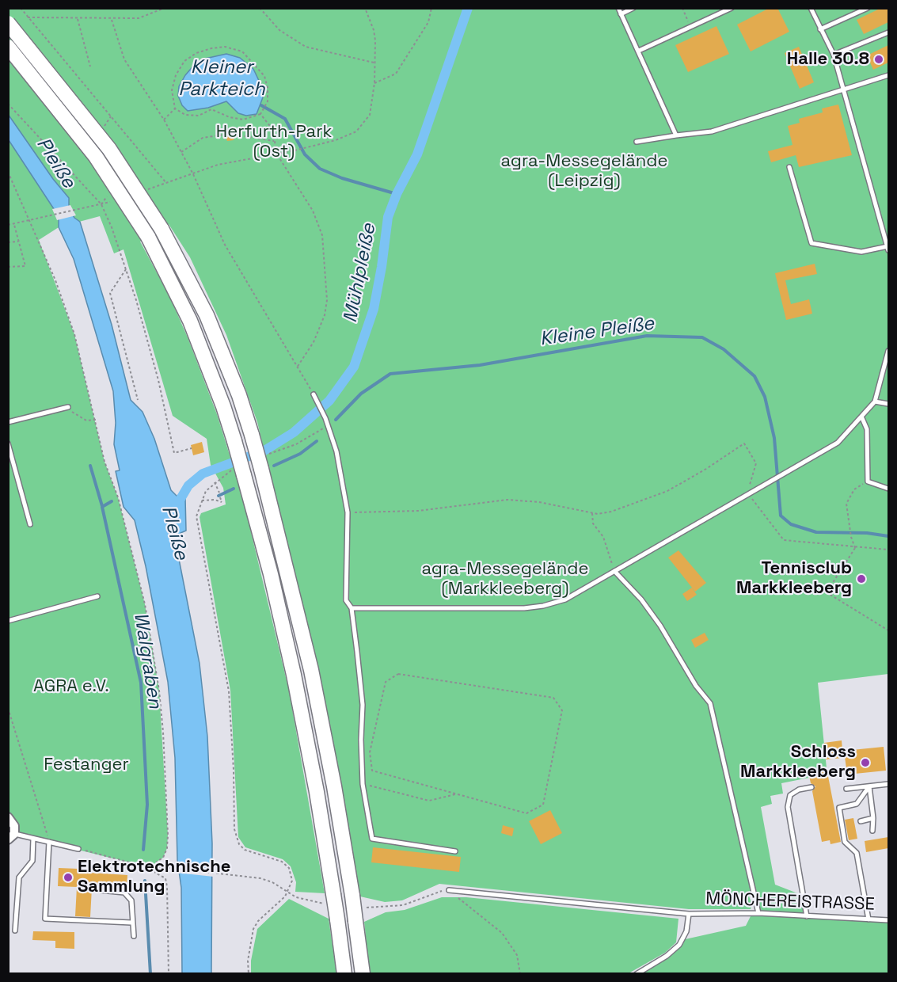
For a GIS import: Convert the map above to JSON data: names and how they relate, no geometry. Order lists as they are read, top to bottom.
{
  "streets": {
    "lane": ["MÖNCHEREISTRASSE"]
  },
  "water": [
    "Kleiner Parkteich",
    "Pleiße",
    "Mühlpleiße",
    "Kleine Pleiße",
    "Walgraben"
  ],
  "parks": [
    "Herfurth-Park (Ost)",
    "agra-Messegelände (Leipzig)",
    "agra-Messegelände (Markkleeberg)",
    "AGRA e.V.",
    "Festanger"
  ],
  "places": [
    "Halle 30.8",
    "Tennisclub Markkleeberg",
    "Schloss Markkleeberg",
    "Elektrotechnische Sammlung"
  ]
}
